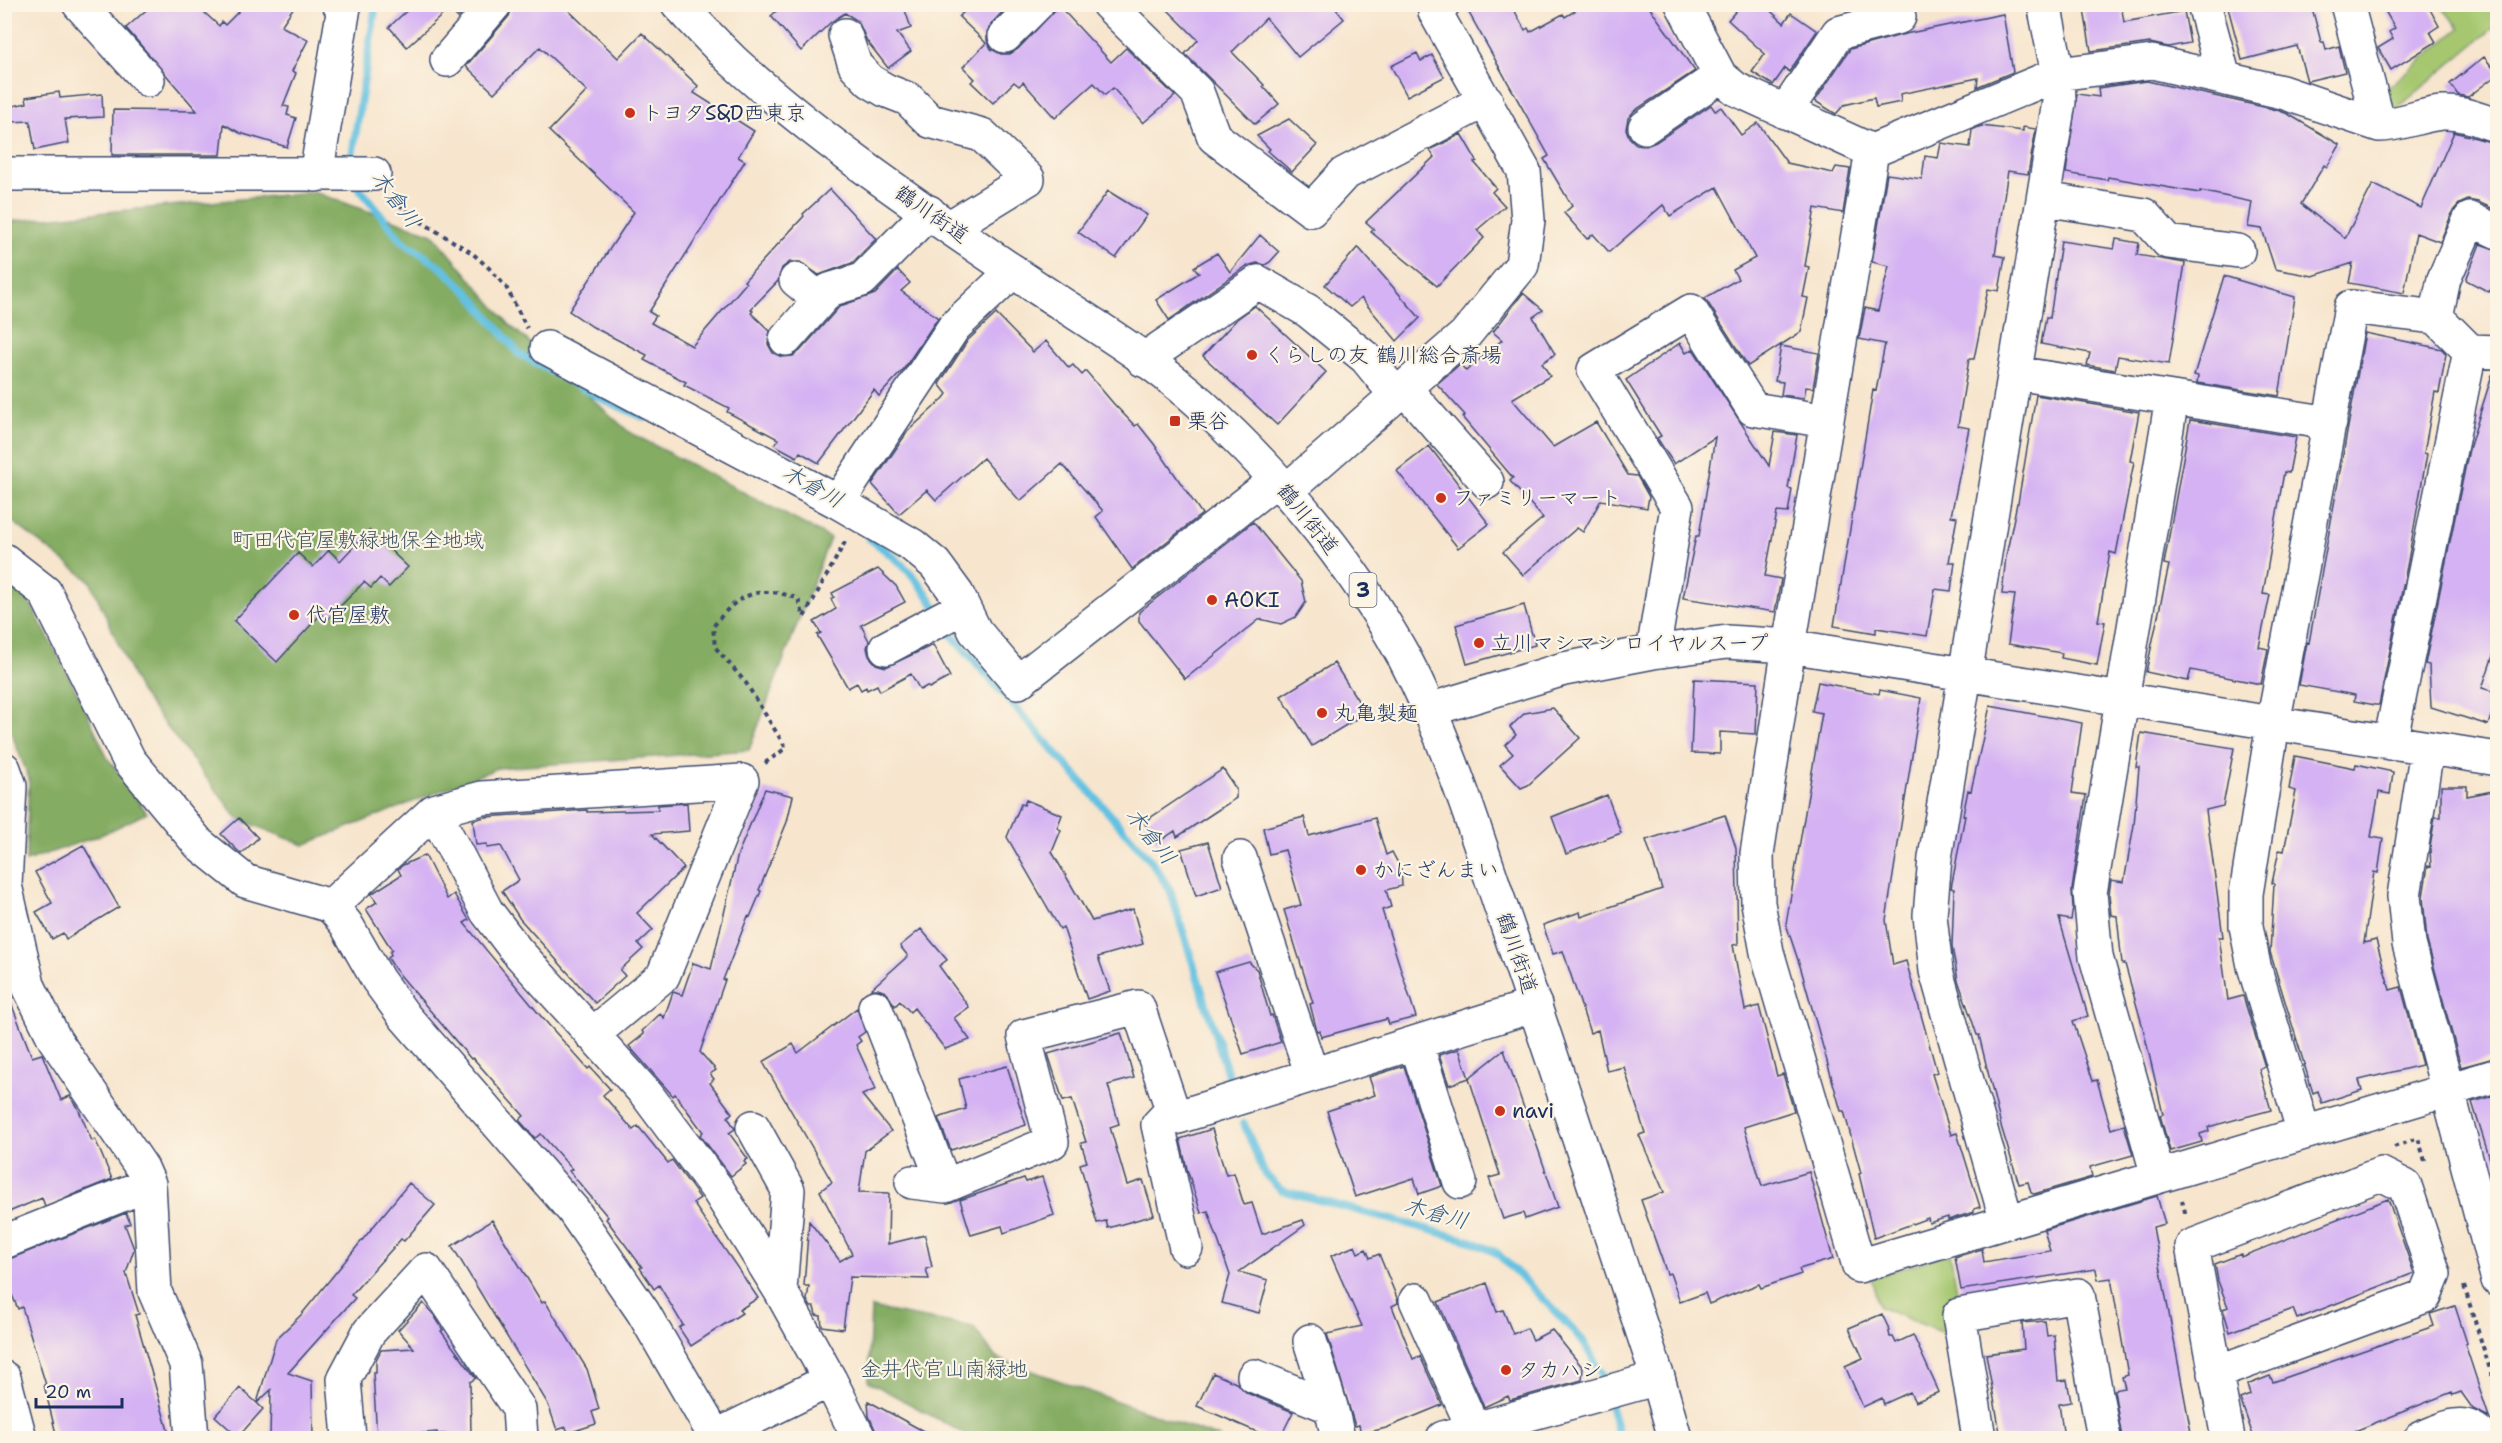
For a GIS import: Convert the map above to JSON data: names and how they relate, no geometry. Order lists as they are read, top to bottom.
{
  "streets": {
    "street": ["鶴川街道", "3"]
  },
  "water": ["木倉川"],
  "parks": ["町田代官屋敷緑地保全地域", "金井代官山南緑地"],
  "places": {
    "other": [
      "トヨタS&D西東京",
      "くらしの友 鶴川総合斎場",
      "ファミリーマート",
      "AOKI",
      "代官屋敷",
      "立川マシマシ ロイヤルスープ",
      "丸亀製麺",
      "かにざんまい",
      "navi",
      "タカハシ"
    ],
    "transit": ["栗谷"]
  },
  "scale_bar": "20 m"
}
